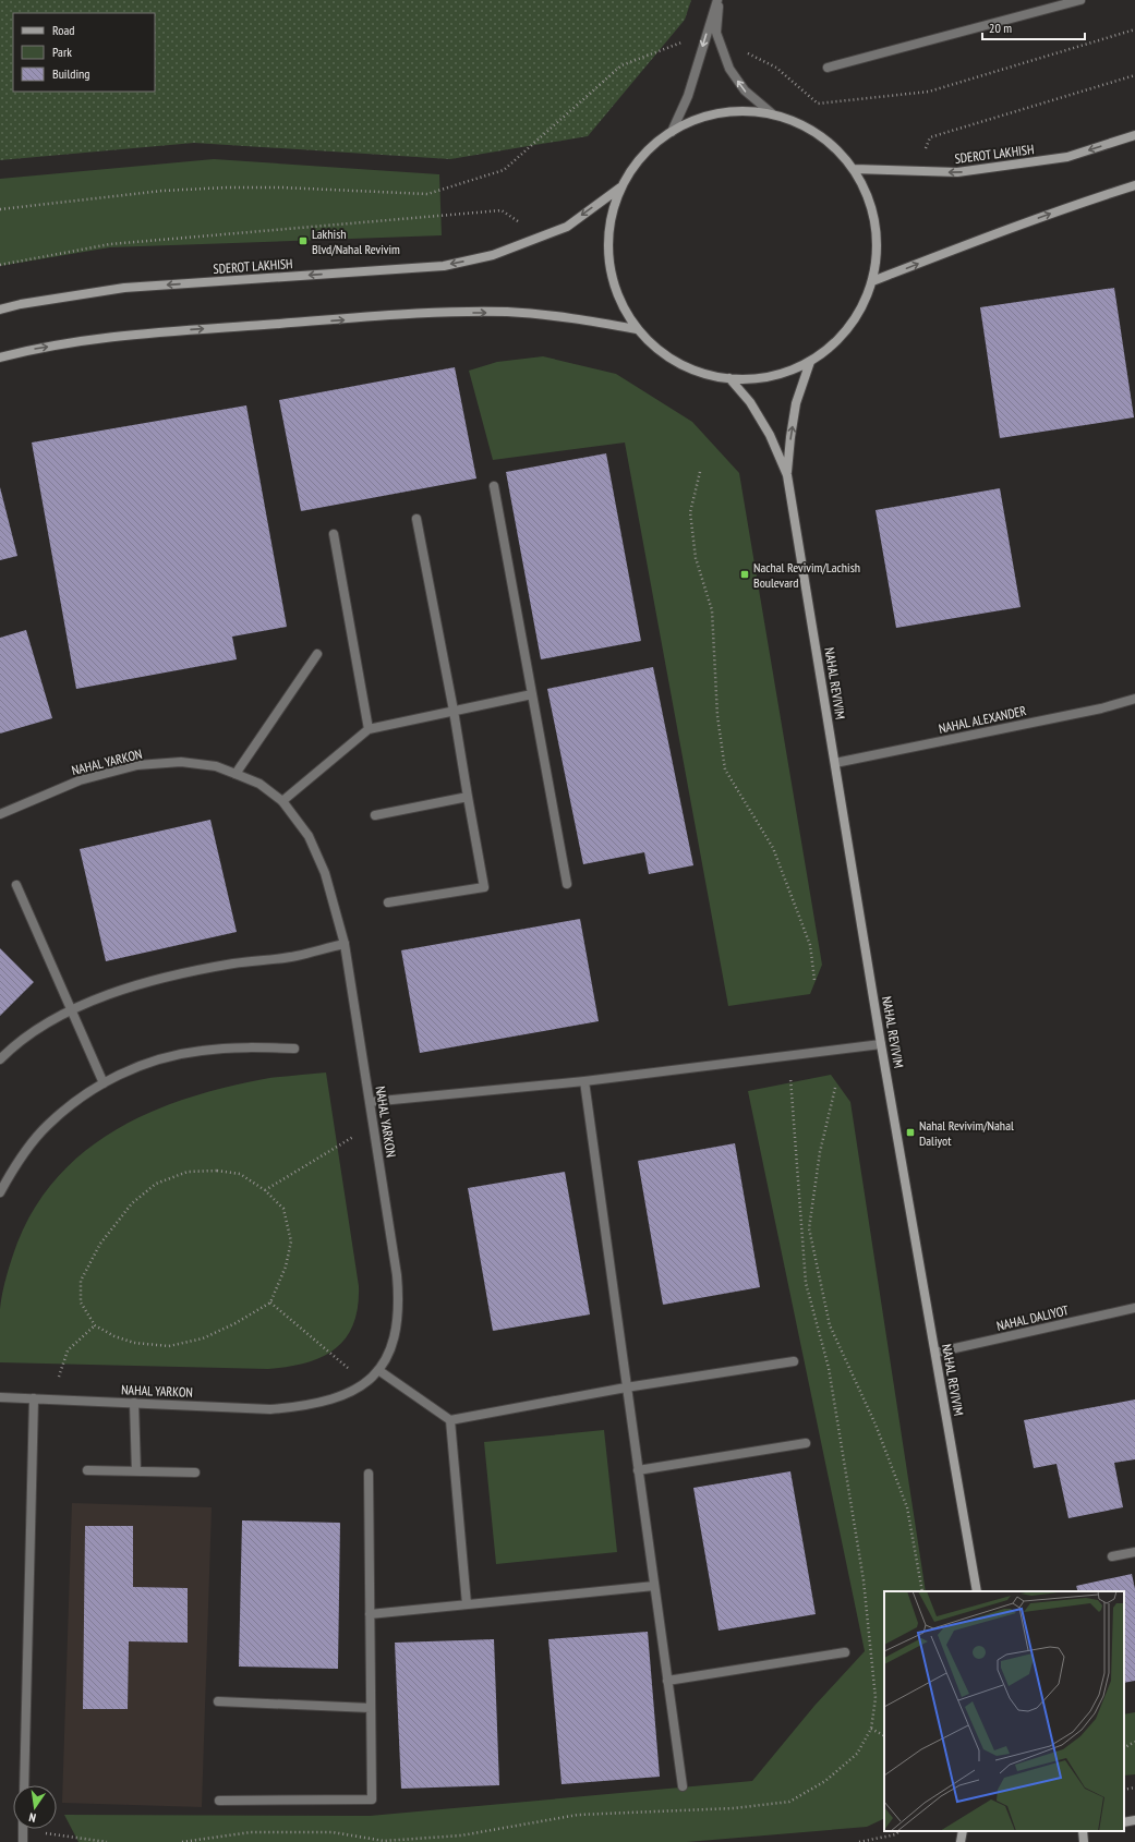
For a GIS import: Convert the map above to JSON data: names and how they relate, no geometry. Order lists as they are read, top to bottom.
{
  "streets": {
    "street": [
      "SDEROT LAKHISH",
      "NAHAL REVIVIM",
      "NAHAL ALEXANDER",
      "NAHAL YARKON",
      "NAHAL DALIYOT"
    ]
  },
  "crossings": [
    ["NAHAL REVIVIM", "NAHAL ALEXANDER"],
    ["NAHAL REVIVIM", "NAHAL DALIYOT"]
  ],
  "places": {
    "transit": ["Lakhish Blvd/Nahal Revivim", "Nachal Revivim/Lachish Boulevard", "Nahal Revivim/Nahal Daliyot"]
  },
  "legend": ["Road", "Park", "Building"],
  "scale_bar": "20 m",
  "north": "bottom"
}
